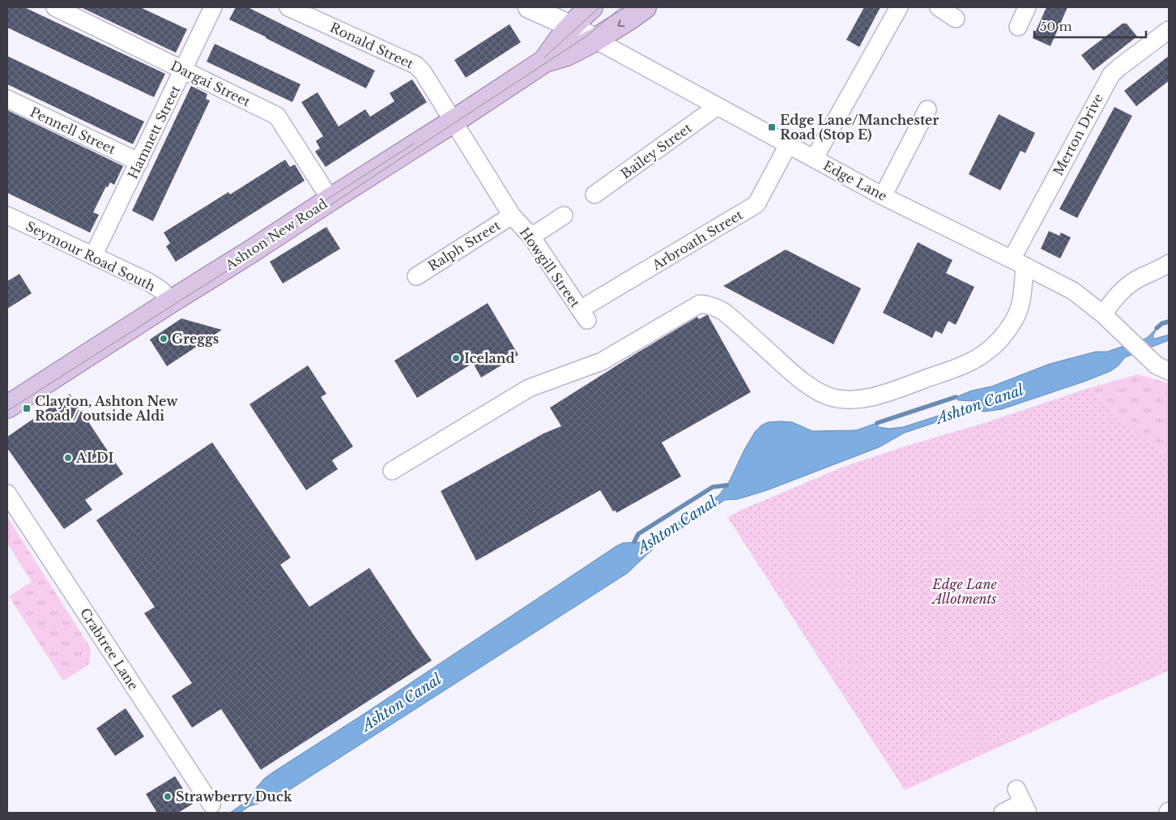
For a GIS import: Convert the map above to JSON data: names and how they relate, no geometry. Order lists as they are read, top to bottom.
{
  "streets": {
    "main road": ["Ashton New Road"],
    "street": [
      "Ronald Street",
      "Dargai Street",
      "Pennell Street",
      "Hamnett Street",
      "Merton Drive",
      "Bailey Street",
      "Edge Lane",
      "Arbroath Street",
      "Ralph Street",
      "Seymour Road South",
      "Howgill Street",
      "Crabtree Lane"
    ]
  },
  "crossings": [
    ["Ronald Street", "Ashton New Road"],
    ["Ronald Street", "Ralph Street"],
    ["Ronald Street", "Howgill Street"],
    ["Dargai Street", "Hamnett Street"],
    ["Dargai Street", "Ashton New Road"],
    ["Pennell Street", "Hamnett Street"],
    ["Hamnett Street", "Seymour Road South"],
    ["Merton Drive", "Edge Lane"],
    ["Bailey Street", "Edge Lane"],
    ["Edge Lane", "Arbroath Street"],
    ["Ashton New Road", "Seymour Road South"],
    ["Arbroath Street", "Howgill Street"],
    ["Ralph Street", "Howgill Street"]
  ],
  "water": ["Ashton Canal"],
  "parks": ["Edge Lane Allotments"],
  "places": {
    "transit": ["Edge Lane/Manchester Road (Stop E)", "Clayton, Ashton New Road / outside Aldi"],
    "other": [
      "Greggs",
      "Iceland",
      "ALDI",
      "Strawberry Duck"
    ]
  },
  "scale_bar": "50 m"
}
